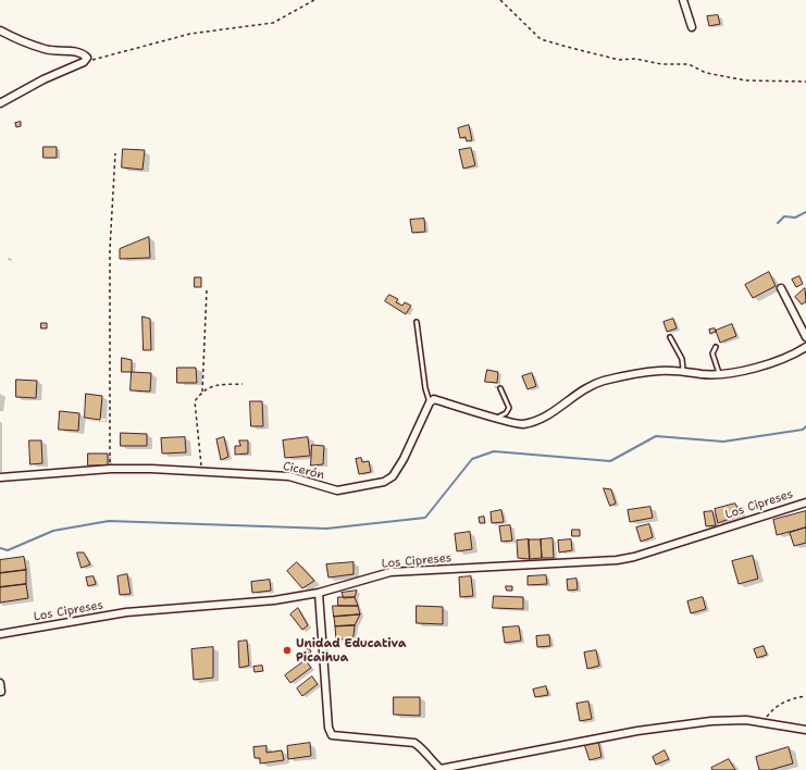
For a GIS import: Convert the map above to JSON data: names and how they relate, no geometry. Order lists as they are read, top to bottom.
{
  "streets": {
    "street": ["Cicerón", "Los Cipreses"]
  },
  "places": ["Unidad Educativa Picaihua"]
}
